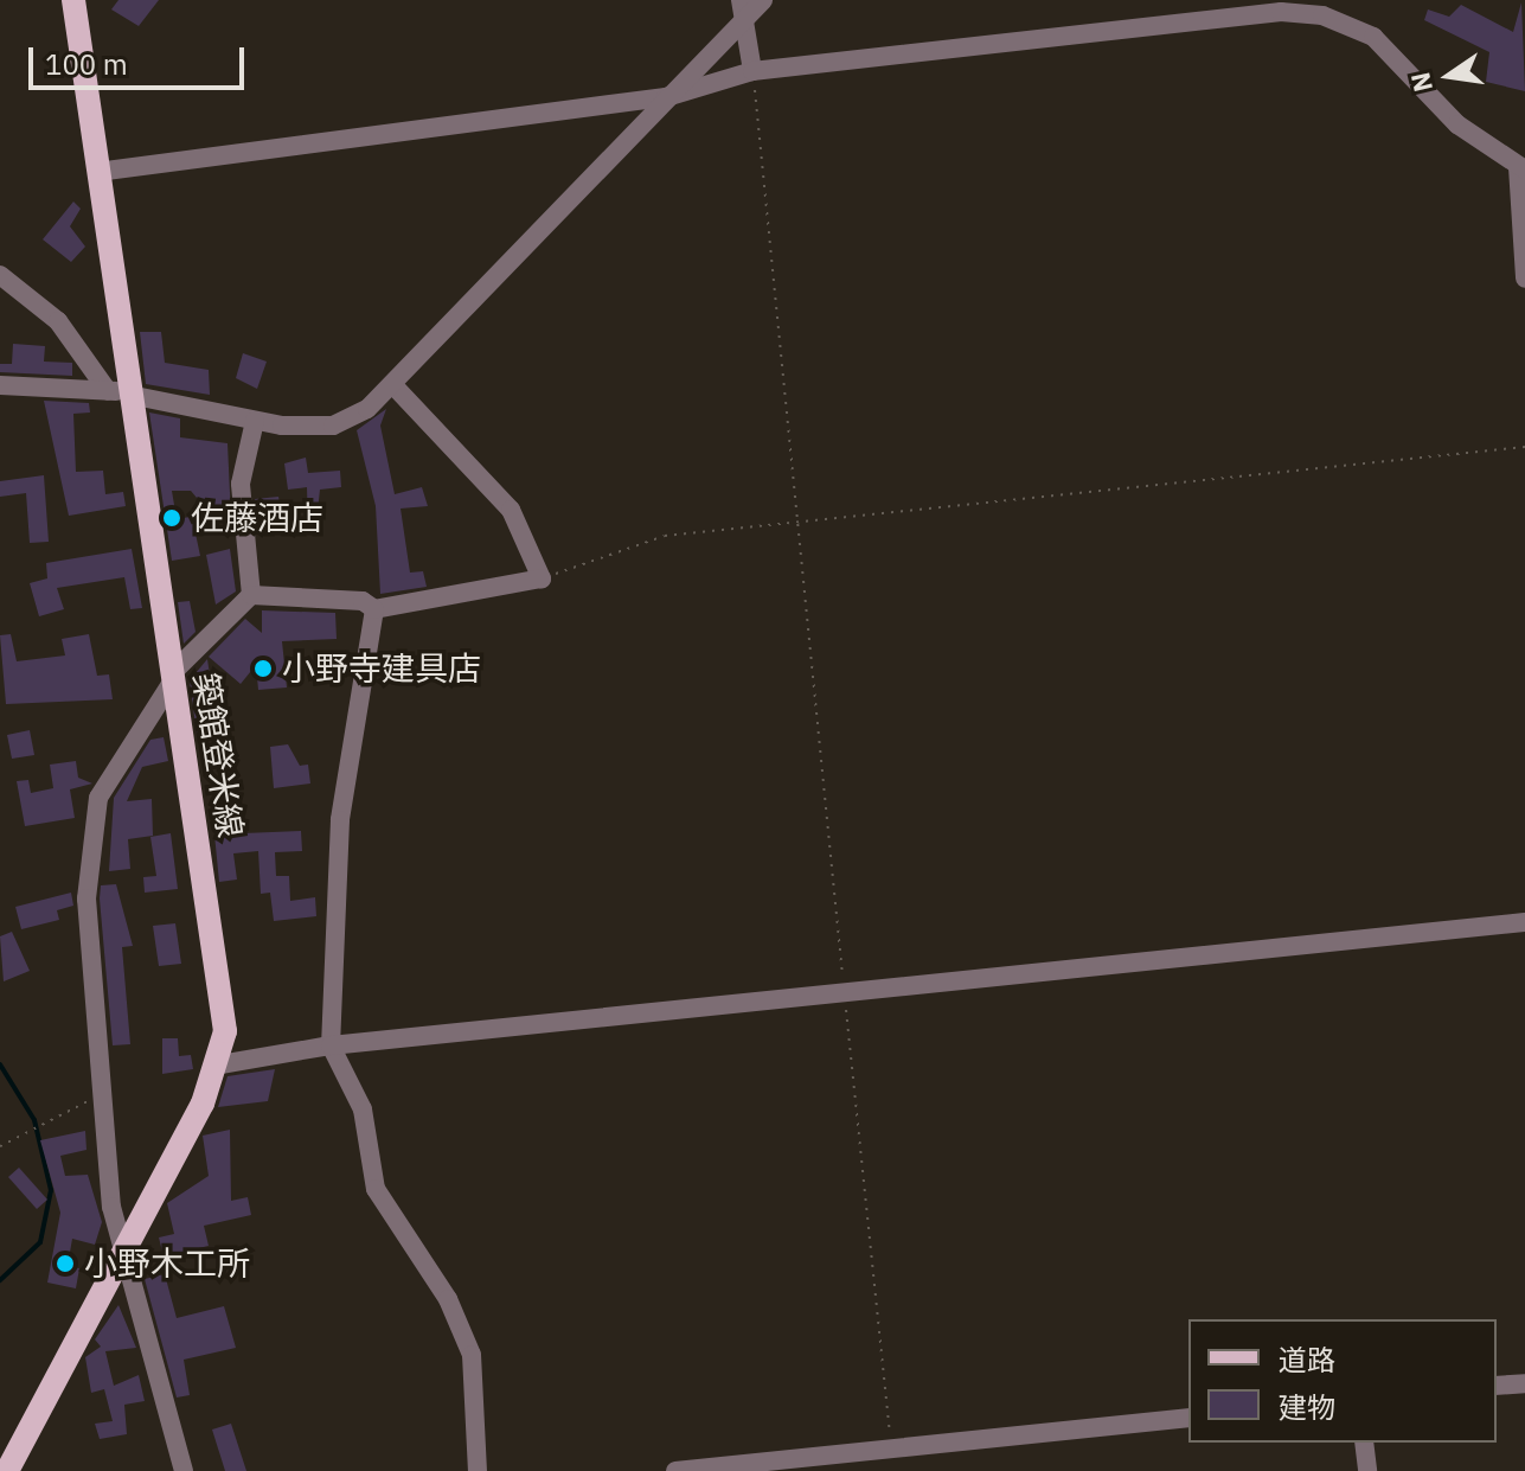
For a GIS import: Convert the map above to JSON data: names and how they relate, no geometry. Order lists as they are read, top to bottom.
{
  "streets": {
    "main road": ["築館登米線"]
  },
  "places": ["佐藤酒店", "小野寺建具店", "小野木工所"],
  "legend": ["道路", "建物"],
  "scale_bar": "100 m",
  "north": "left"
}
